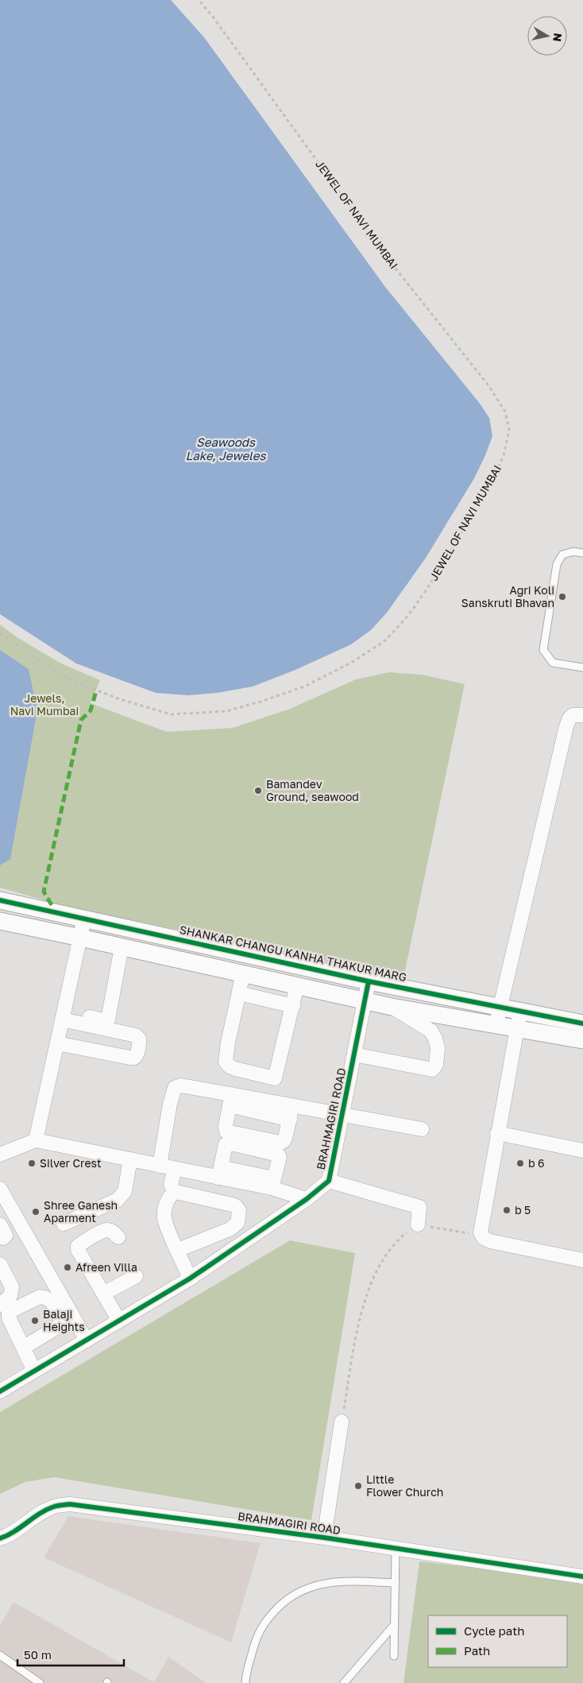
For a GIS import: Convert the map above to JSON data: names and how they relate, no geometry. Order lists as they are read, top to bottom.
{
  "streets": {
    "street": ["SHANKAR CHANGU KANHA THAKUR MARG", "BRAHMAGIRI ROAD"],
    "path": ["JEWEL OF NAVI MUMBAI"]
  },
  "crossings": [
    ["SHANKAR CHANGU KANHA THAKUR MARG", "BRAHMAGIRI ROAD"]
  ],
  "water": ["Seawoods Lake, Jeweles"],
  "parks": ["Jewels, Navi Mumbai"],
  "places": [
    "Agri Koli Sanskruti Bhavan",
    "Bamandev Ground, seawood",
    "Silver Crest",
    "b 6",
    "b 5",
    "Shree Ganesh Aparment",
    "Afreen Villa",
    "Balaji Heights",
    "Little Flower Church"
  ],
  "legend": ["Cycle path", "Path"],
  "scale_bar": "50 m",
  "north": "right"
}
